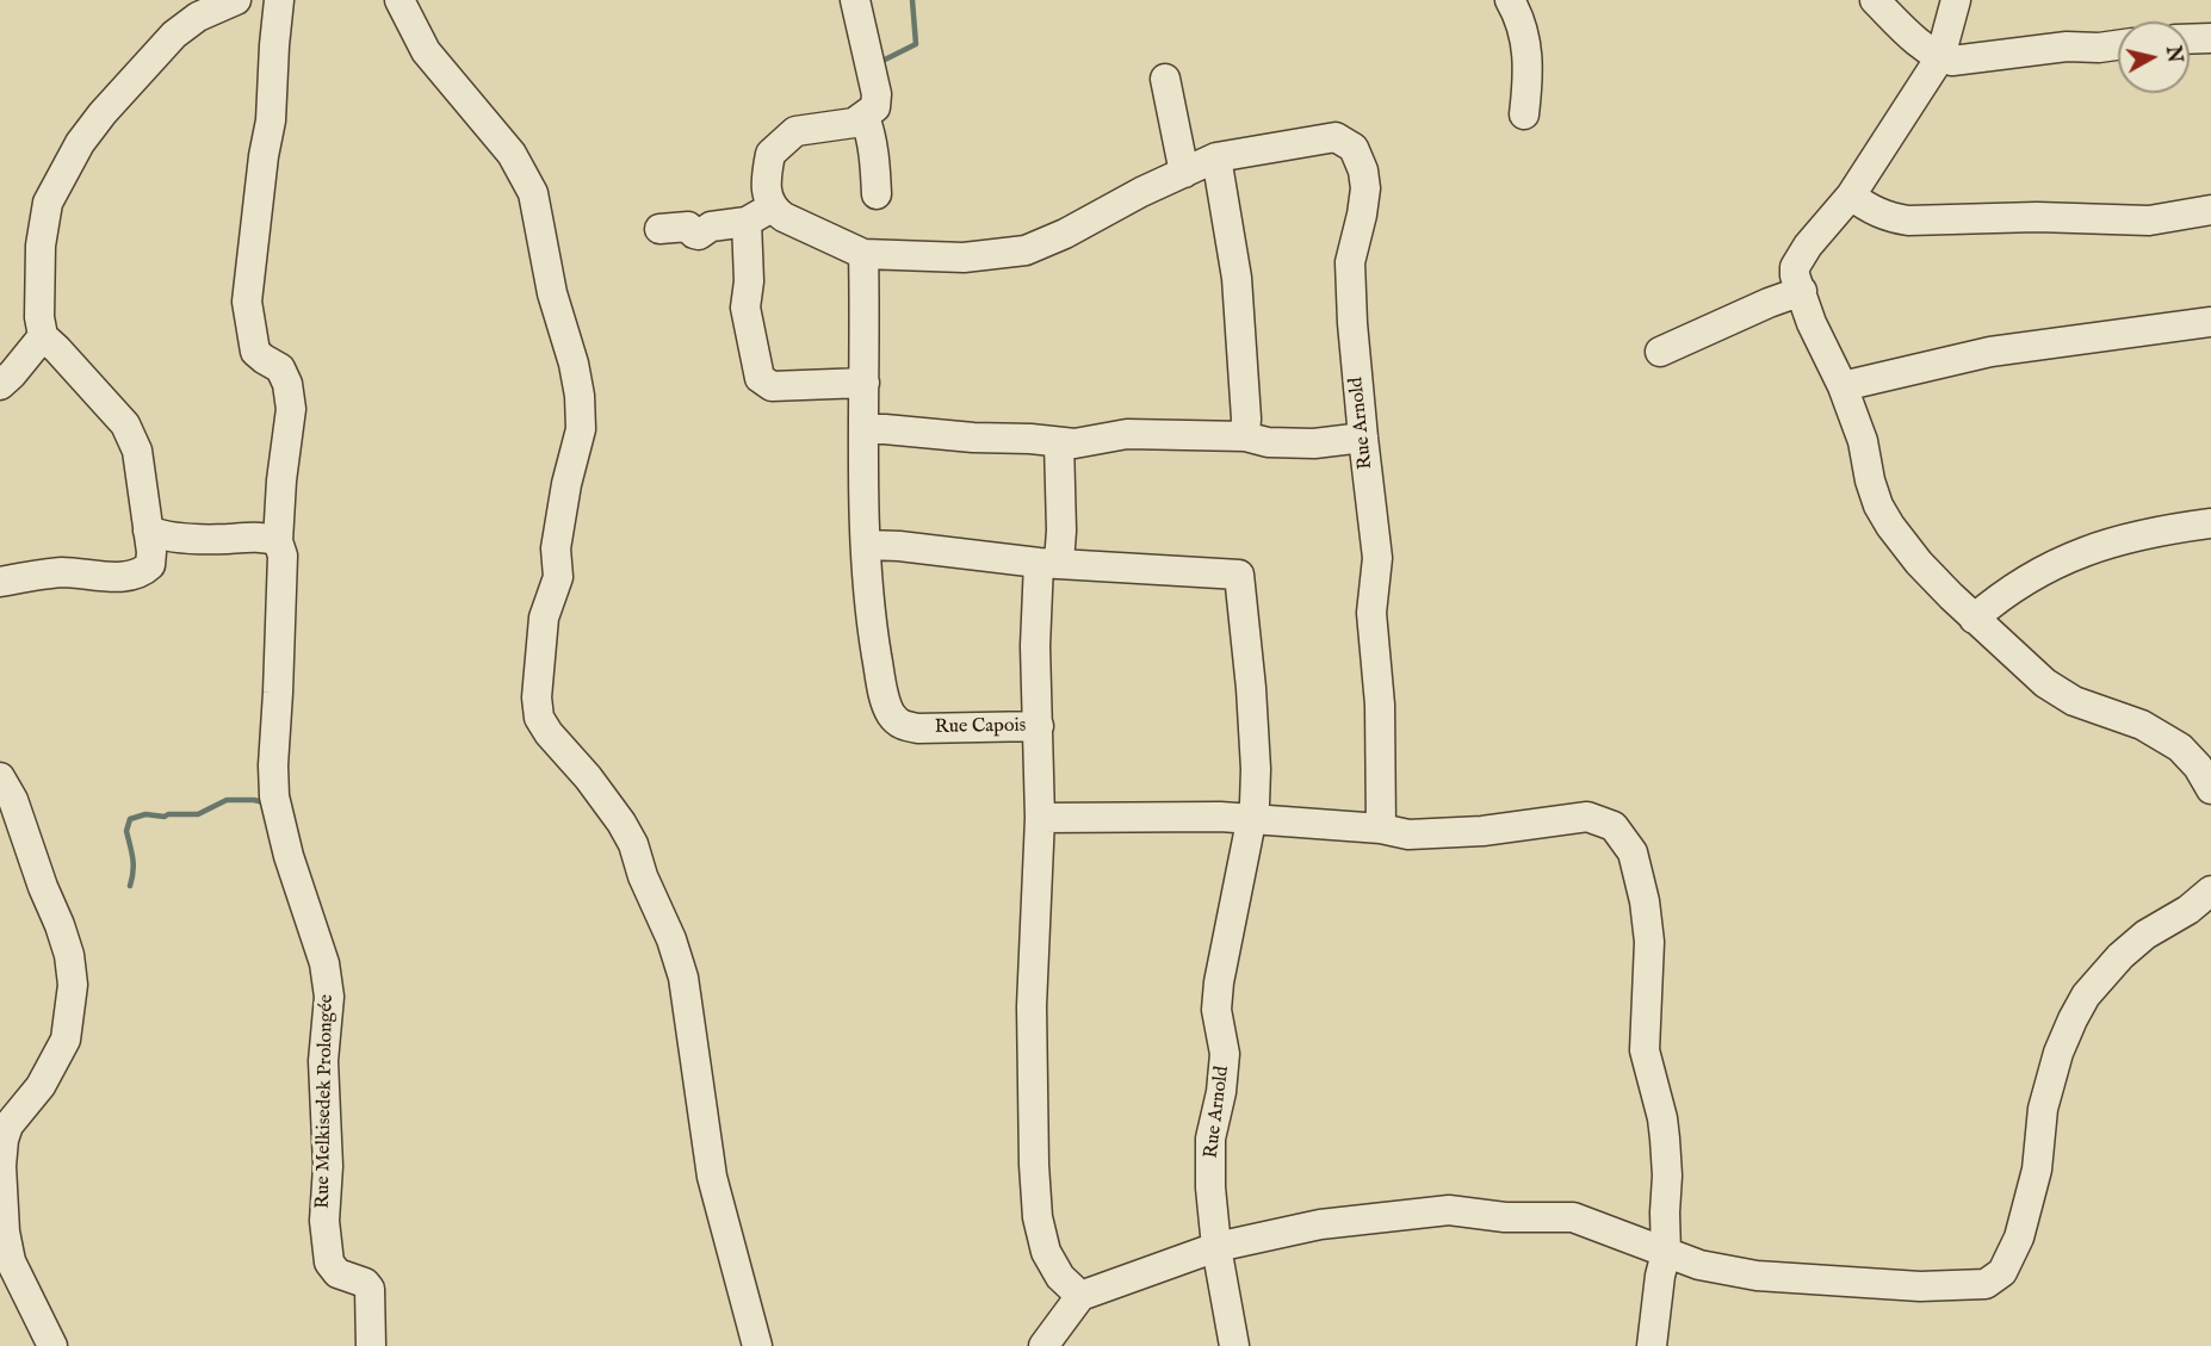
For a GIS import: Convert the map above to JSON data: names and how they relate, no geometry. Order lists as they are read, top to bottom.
{
  "streets": {
    "street": ["Rue Arnold", "Rue Capois", "Rue Melkisedek Prolongée"]
  },
  "crossings": [
    ["Rue Arnold", "Rue Capois"]
  ],
  "north": "right"
}
